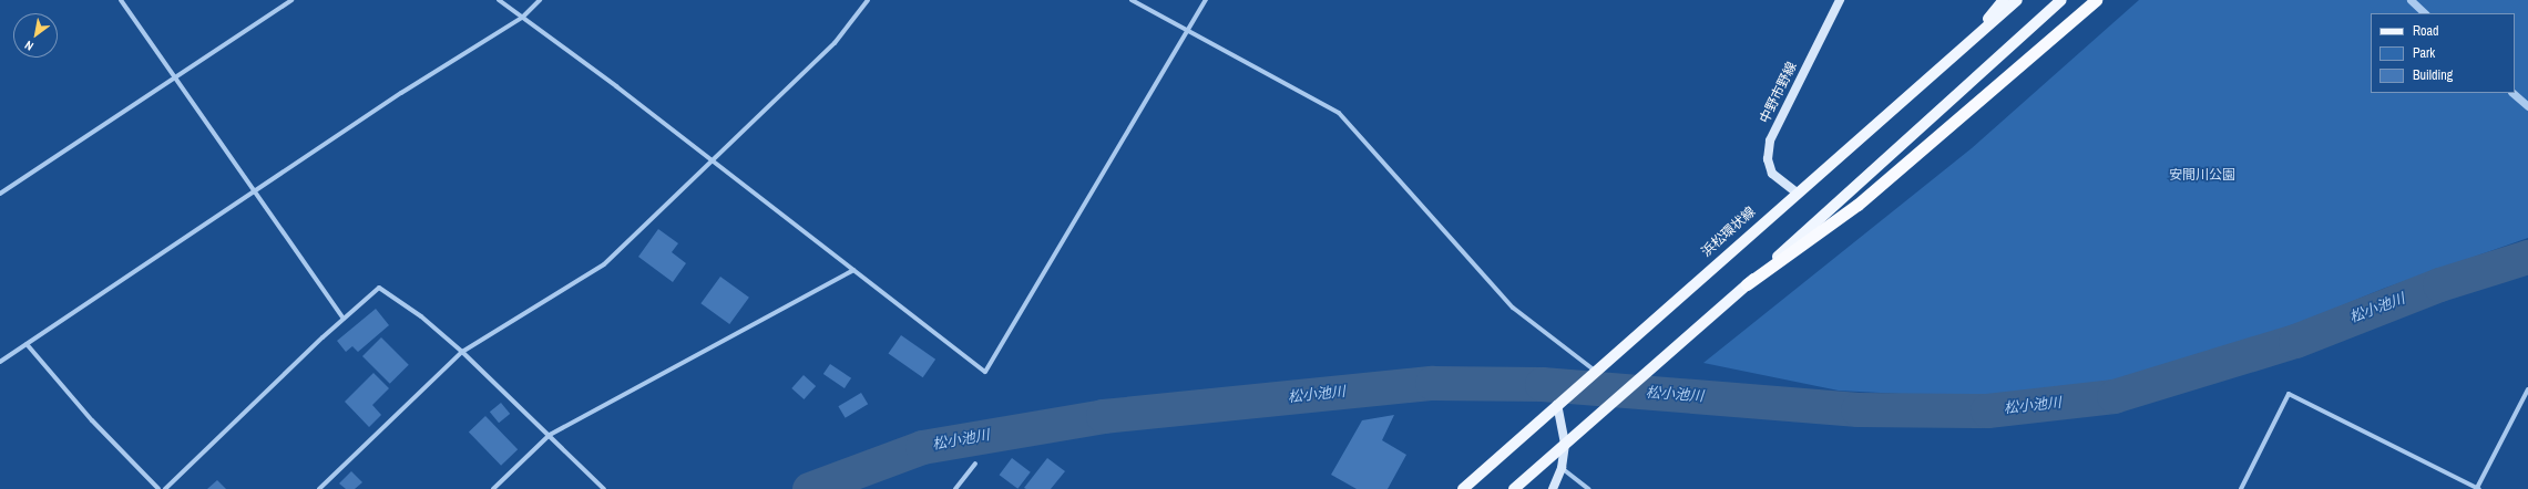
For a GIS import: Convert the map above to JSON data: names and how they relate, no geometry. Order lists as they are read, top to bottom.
{
  "streets": {
    "main road": ["中野市野線", "浜松環状線"]
  },
  "crossings": [
    ["中野市野線", "浜松環状線"]
  ],
  "water": ["松小池川"],
  "parks": ["安間川公園"],
  "legend": ["Road", "Park", "Building"],
  "north": "bottom left"
}
